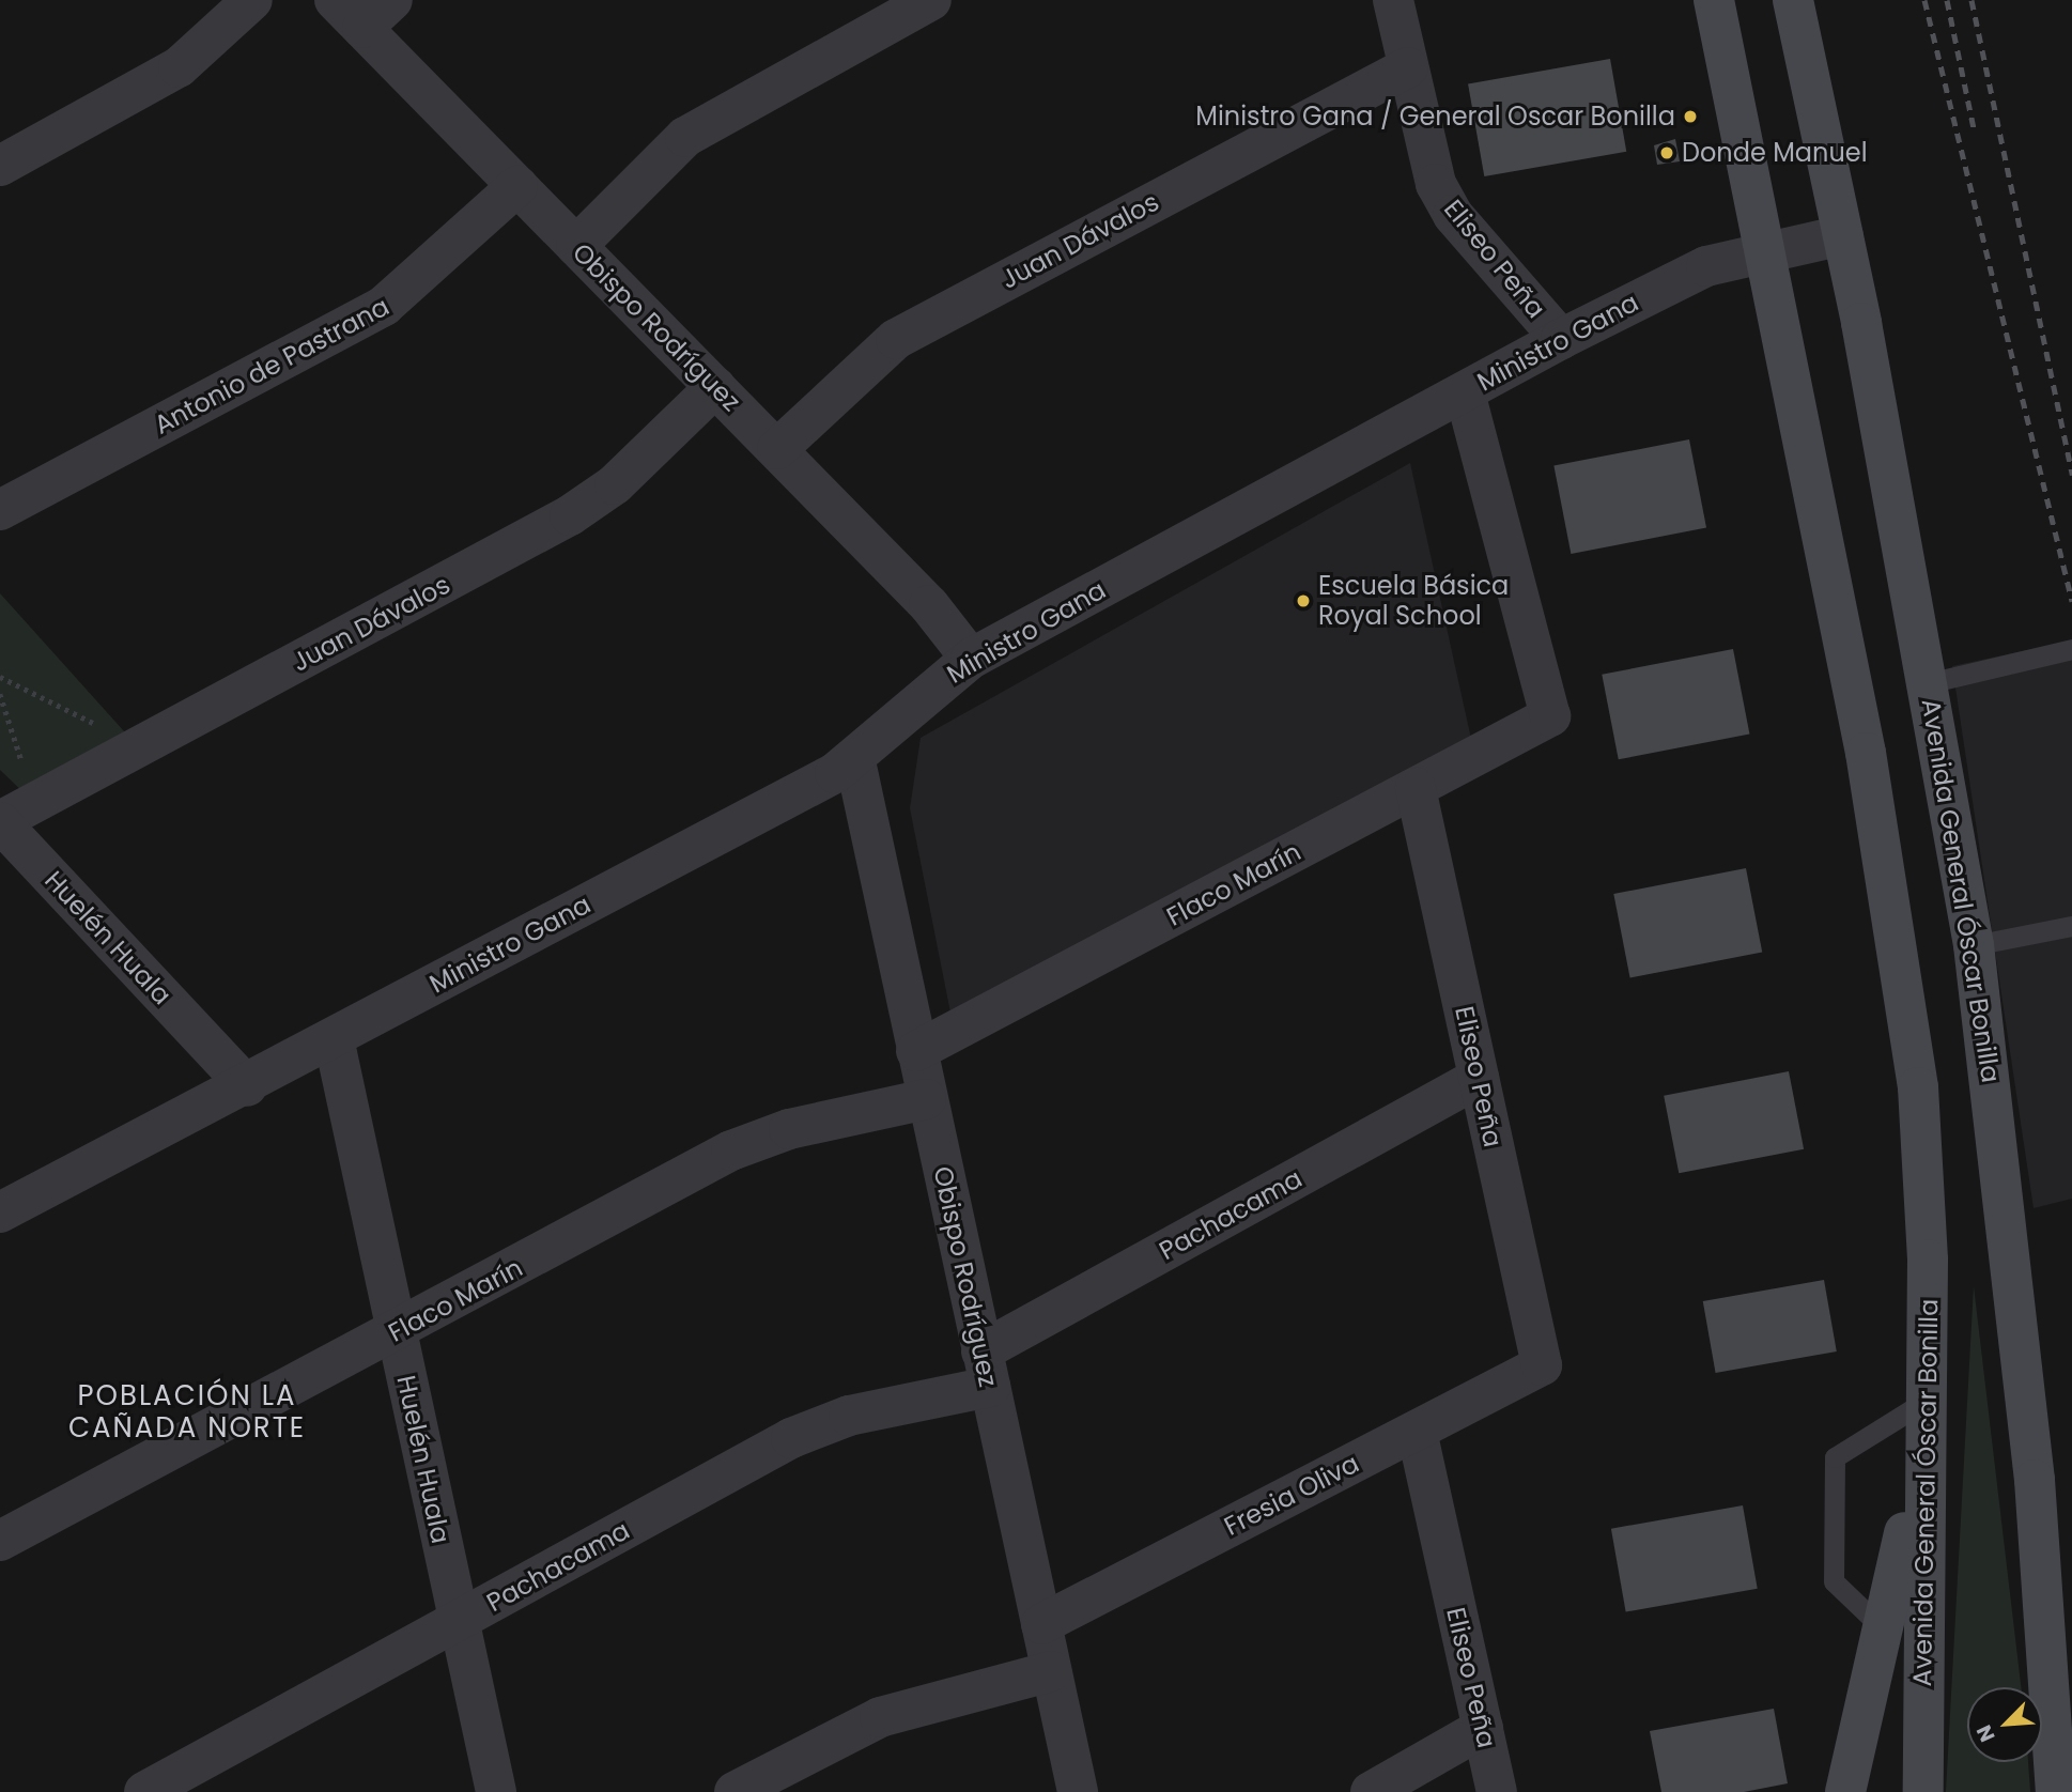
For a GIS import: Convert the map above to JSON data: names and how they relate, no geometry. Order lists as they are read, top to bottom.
{
  "streets": {
    "main road": ["Avenida General Óscar Bonilla"],
    "street": [
      "Juan Dávalos",
      "Eliseo Peña",
      "Obispo Rodríguez",
      "Ministro Gana",
      "Antonio de Pastrana",
      "Flaco Marín",
      "Huelén Huala",
      "Pachacama",
      "Fresia Oliva"
    ]
  },
  "crossings": [
    ["Juan Dávalos", "Eliseo Peña"],
    ["Juan Dávalos", "Obispo Rodríguez"],
    ["Juan Dávalos", "Huelén Huala"],
    ["Eliseo Peña", "Ministro Gana"],
    ["Eliseo Peña", "Flaco Marín"],
    ["Eliseo Peña", "Pachacama"],
    ["Eliseo Peña", "Fresia Oliva"],
    ["Obispo Rodríguez", "Ministro Gana"],
    ["Obispo Rodríguez", "Antonio de Pastrana"],
    ["Obispo Rodríguez", "Flaco Marín"],
    ["Obispo Rodríguez", "Pachacama"],
    ["Obispo Rodríguez", "Fresia Oliva"],
    ["Ministro Gana", "Flaco Marín"],
    ["Ministro Gana", "Avenida General Óscar Bonilla"],
    ["Ministro Gana", "Huelén Huala"],
    ["Flaco Marín", "Huelén Huala"],
    ["Huelén Huala", "Pachacama"]
  ],
  "districts": ["POBLACIÓN LA CAÑADA NORTE"],
  "places": ["Ministro Gana / General Oscar Bonilla", "Donde Manuel", "Escuela Básica Royal School"],
  "north": "bottom left"
}
